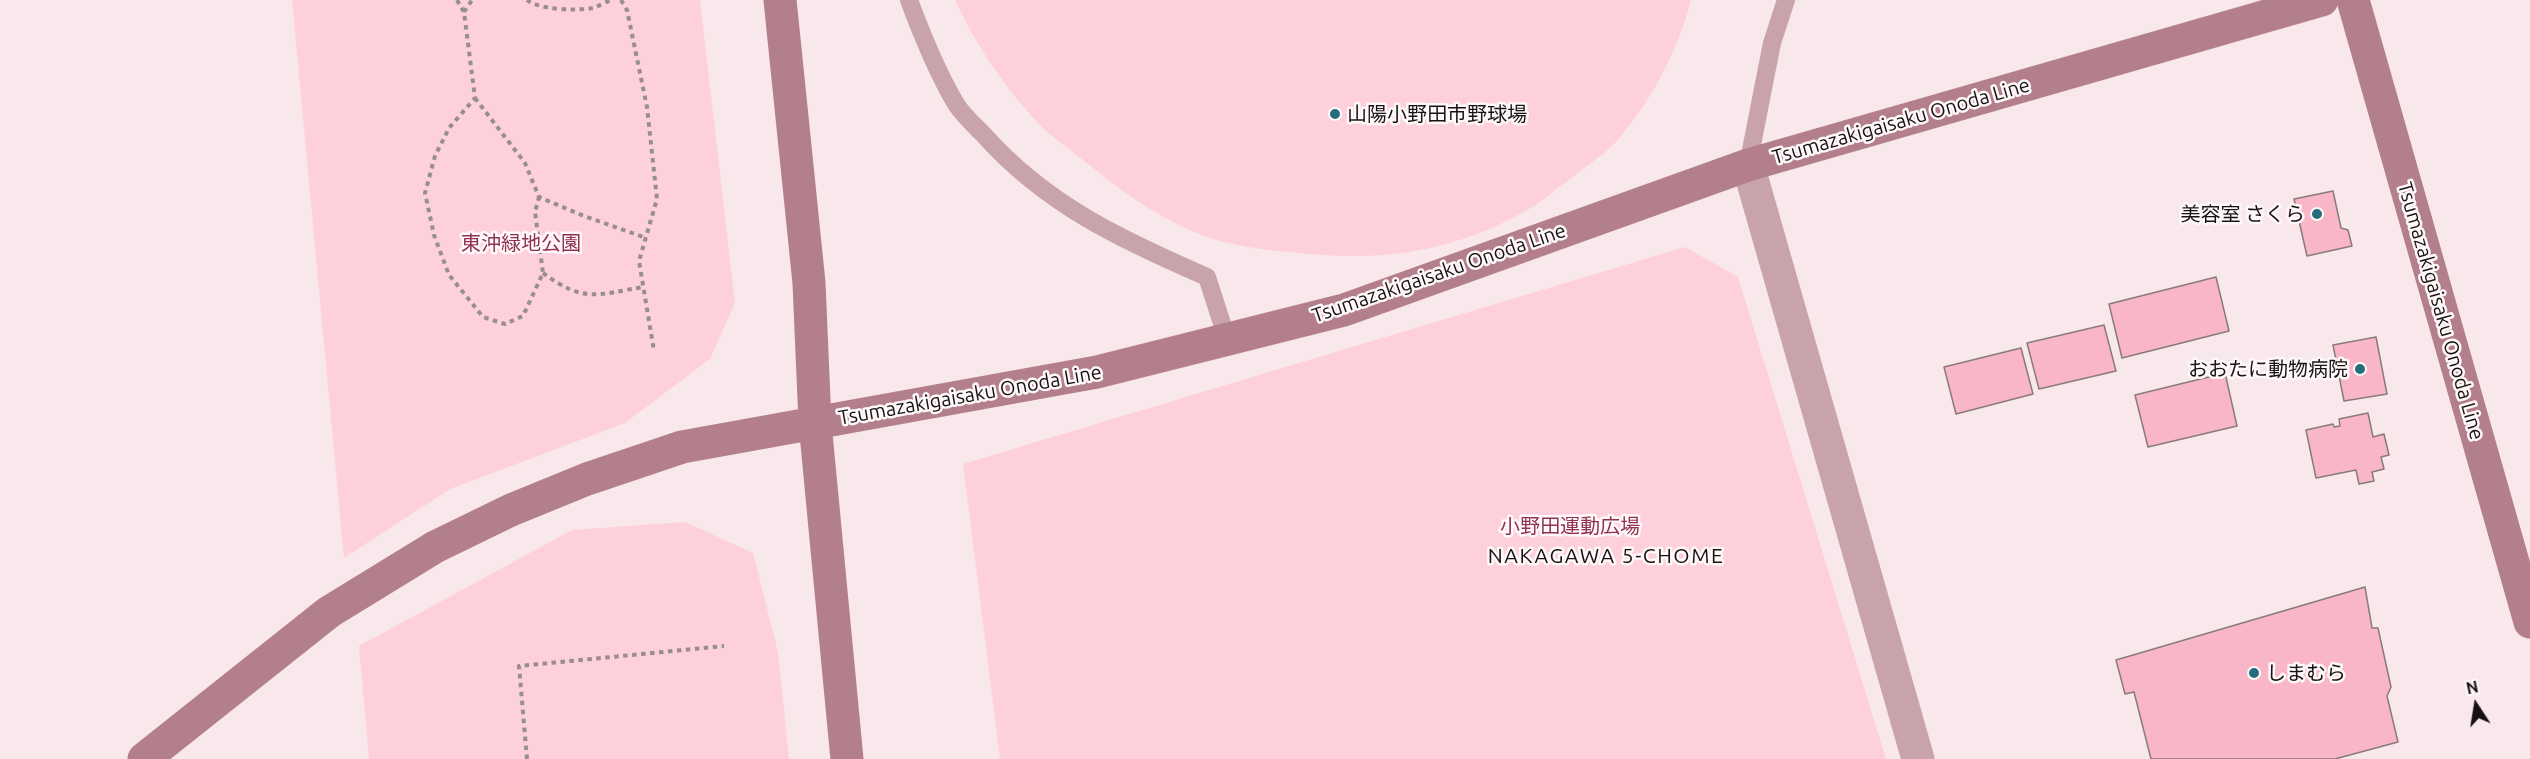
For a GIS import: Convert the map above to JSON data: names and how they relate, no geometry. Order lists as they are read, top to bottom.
{
  "streets": {
    "main road": ["Tsumazakigaisaku Onoda Line"]
  },
  "districts": ["NAKAGAWA 5-CHOME"],
  "parks": ["東沖緑地公園", "小野田運動広場"],
  "places": [
    "山陽小野田市野球場",
    "美容室 さくら",
    "おおたに動物病院",
    "しまむら"
  ],
  "north": "top"
}
